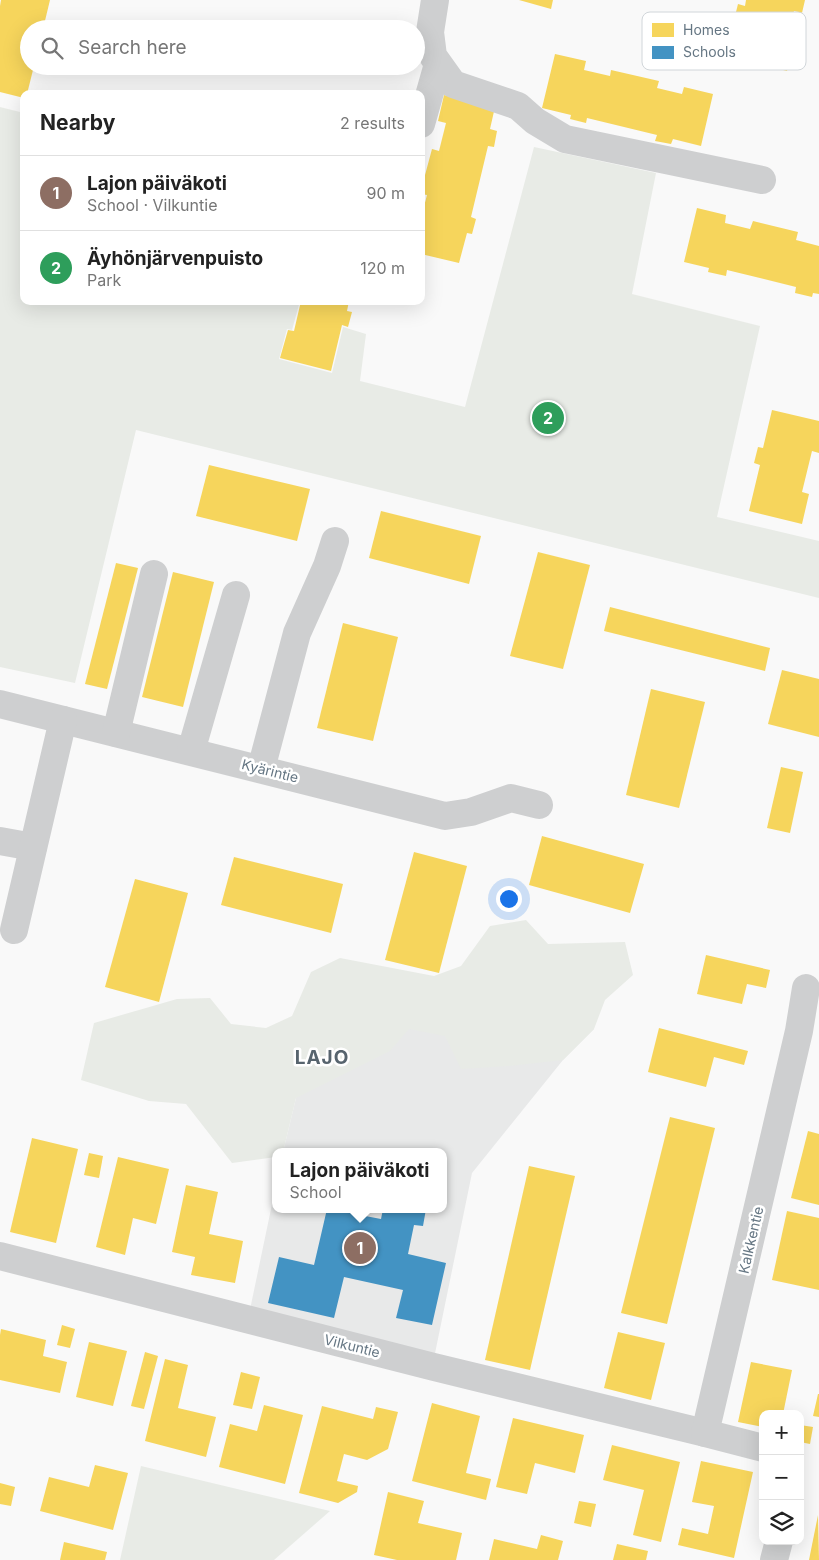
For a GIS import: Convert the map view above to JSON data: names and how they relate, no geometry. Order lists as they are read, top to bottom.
{
  "streets": {
    "street": ["Kyärintie", "Kalkkentie", "Vilkuntie"]
  },
  "crossings": [
    ["Kalkkentie", "Vilkuntie"]
  ],
  "districts": ["LAJO"],
  "legend": ["Homes", "Schools"],
  "page": {
    "search": "Search here",
    "heading": ["Nearby", "2 results"],
    "list": [
      {
        "mark": "1",
        "name": "Lajon päiväkoti",
        "note": "School · Vilkuntie",
        "value": "90 m"
      },
      {
        "mark": "2",
        "name": "Äyhönjärvenpuisto",
        "note": "Park",
        "value": "120 m"
      }
    ],
    "pins": ["2", "1"],
    "popup": ["Lajon päiväkoti", "School"],
    "map_buttons": ["+", "−"]
  }
}
